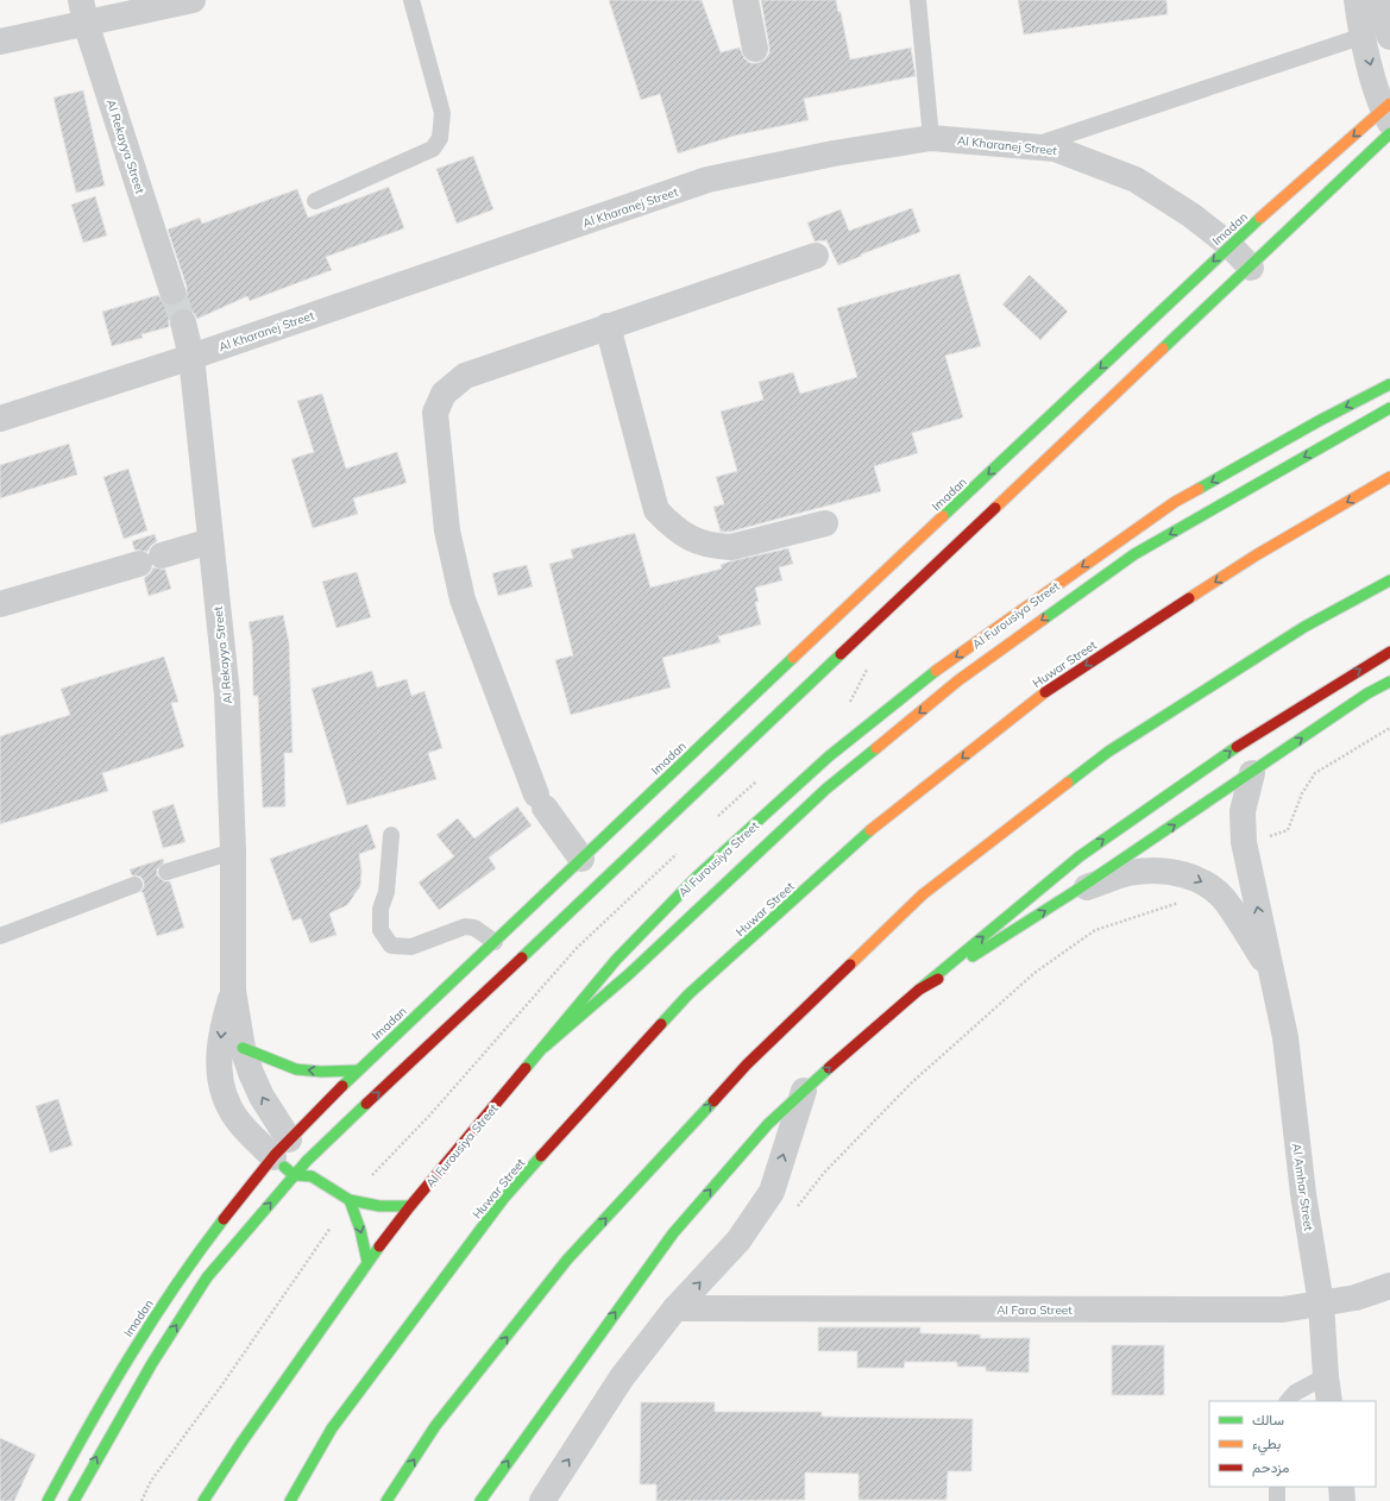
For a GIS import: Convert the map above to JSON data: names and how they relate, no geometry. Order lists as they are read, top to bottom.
{
  "streets": {
    "main road": [
      "Al Rekayya Street",
      "Imadan",
      "Al Furousiya Street",
      "Huwar Street"
    ],
    "street": ["Al Kharanej Street", "Al Amhar Street", "Al Fara Street"]
  },
  "crossings": [
    ["Al Kharanej Street", "Al Rekayya Street"],
    ["Al Kharanej Street", "Imadan"],
    ["Al Rekayya Street", "Imadan"],
    ["Al Amhar Street", "Al Fara Street"]
  ],
  "legend": ["سالك", "بطيء", "مزدحم"]
}
